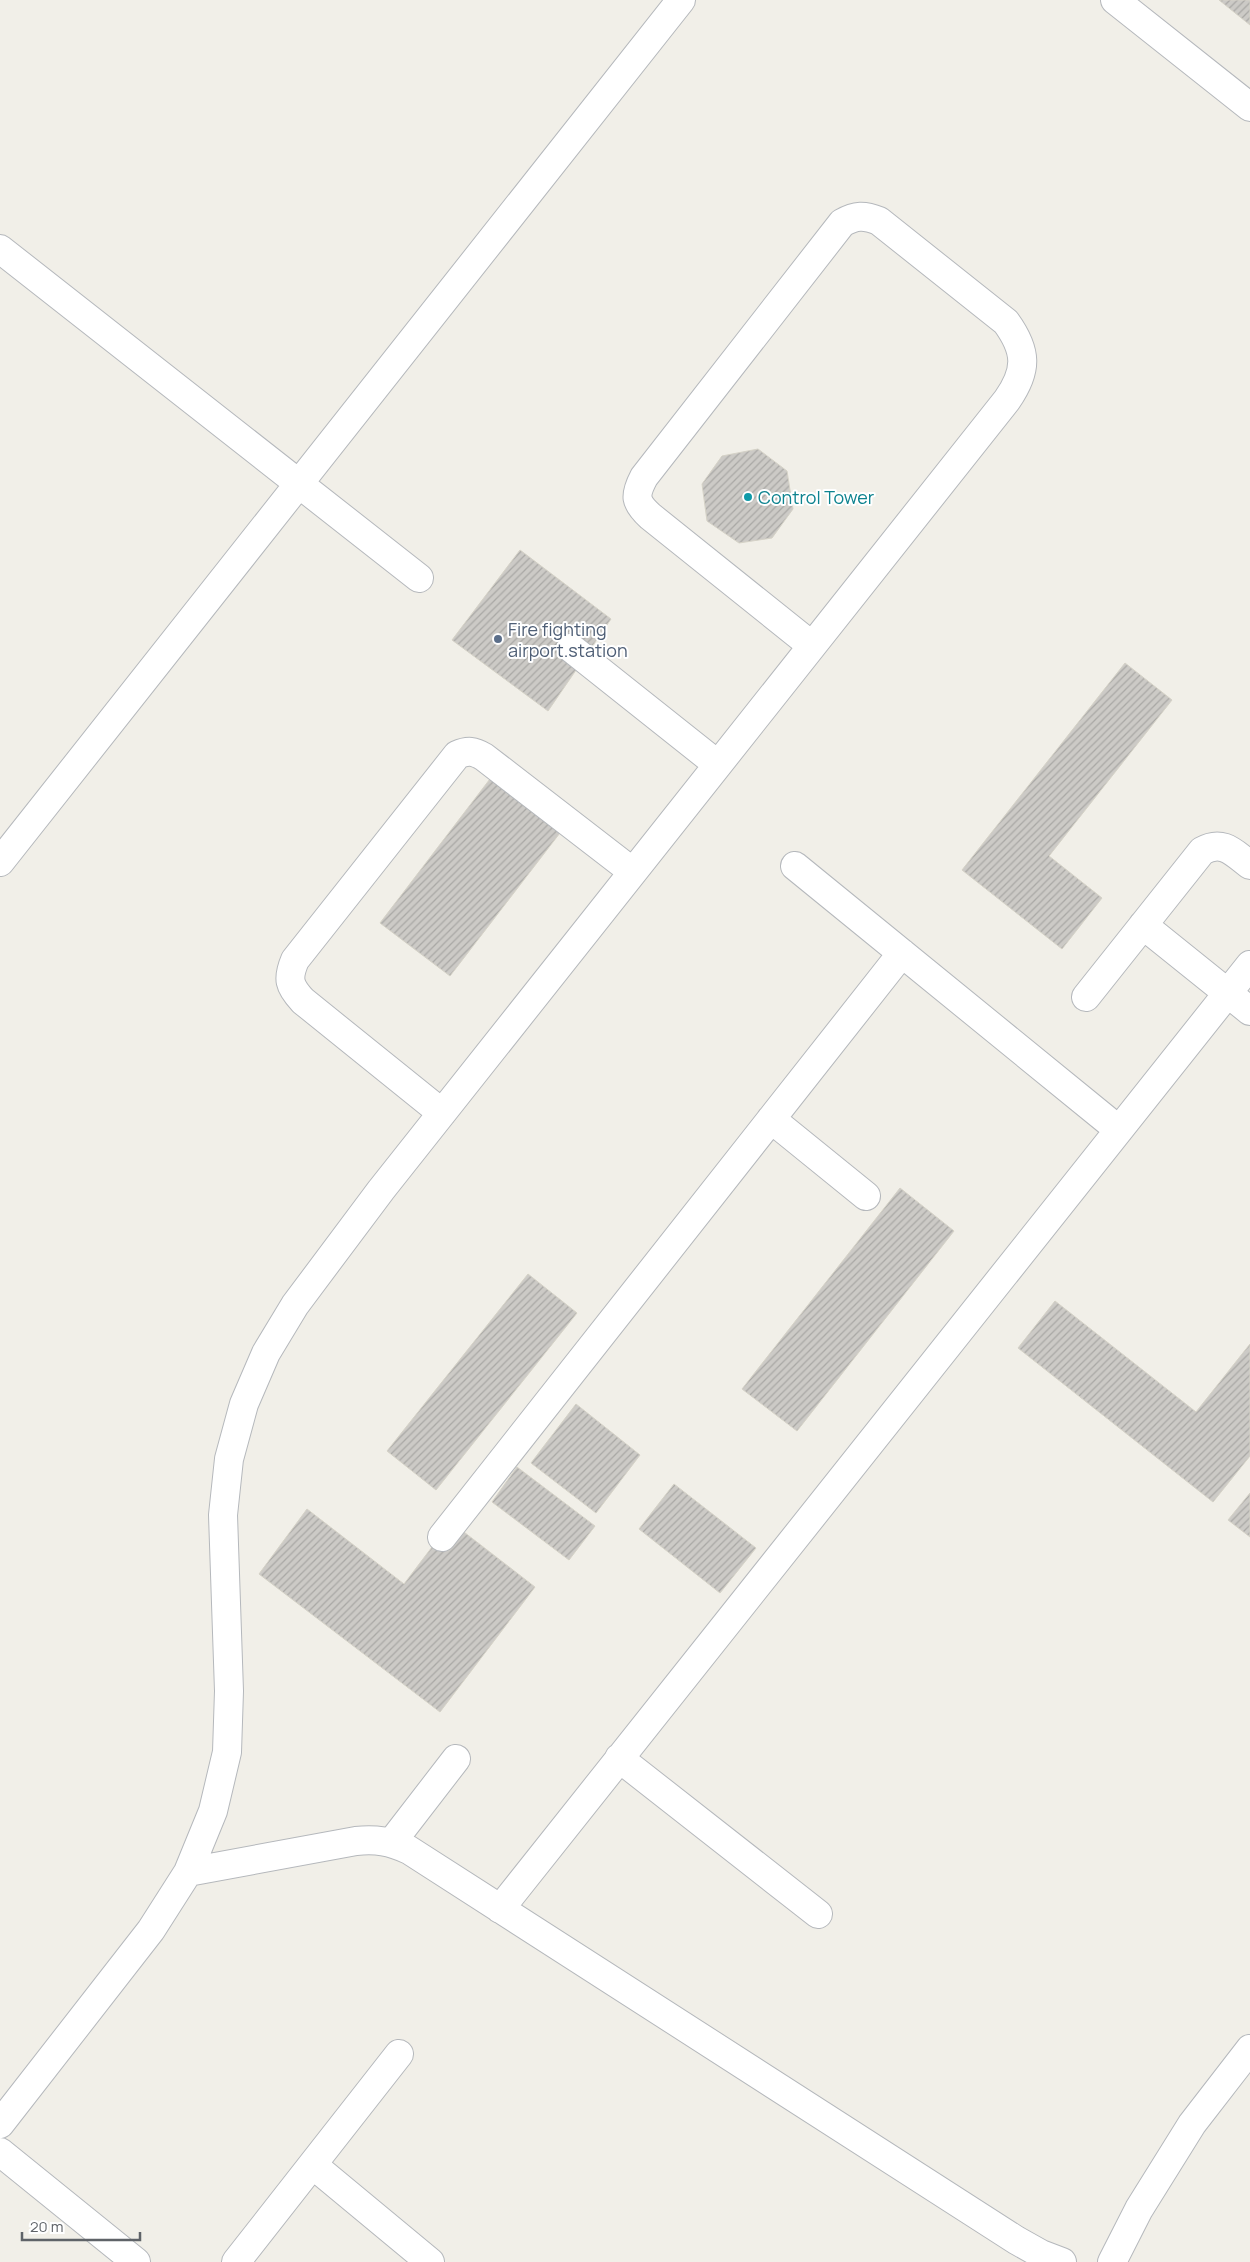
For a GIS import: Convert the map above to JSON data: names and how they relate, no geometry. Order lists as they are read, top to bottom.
{
  "places": ["Control Tower", "Fire fighting airport.station"],
  "scale_bar": "20 m"
}
